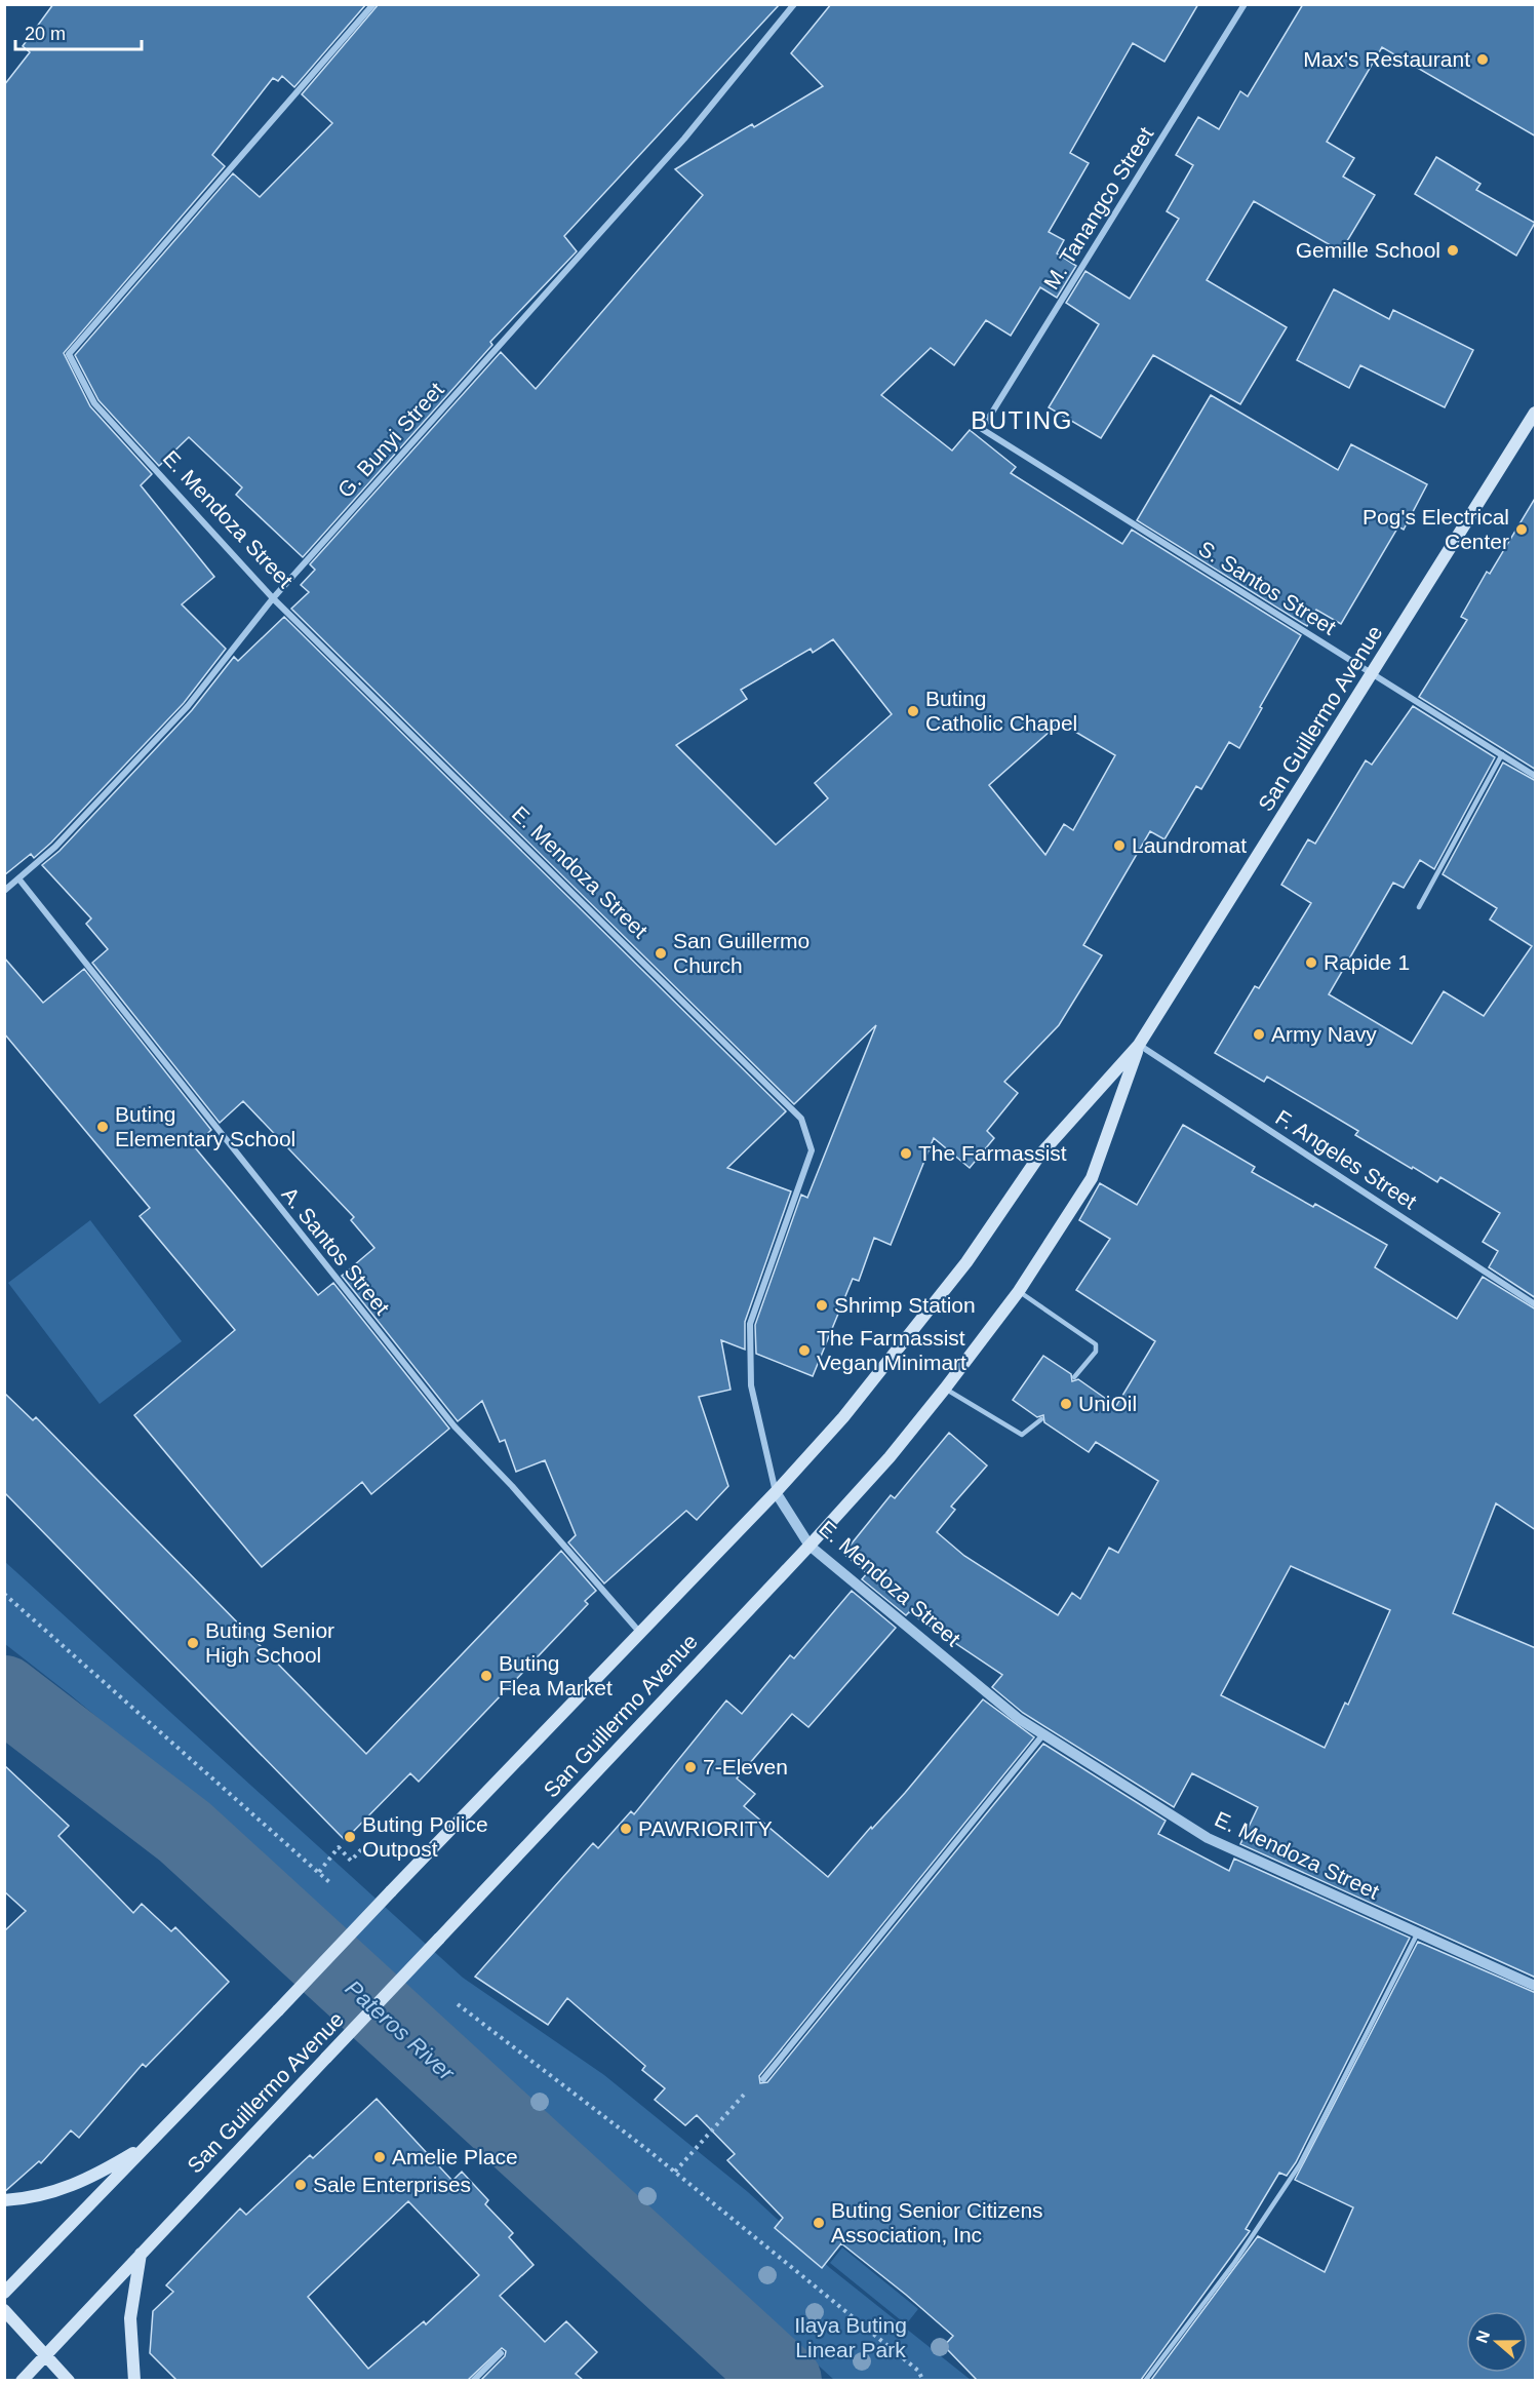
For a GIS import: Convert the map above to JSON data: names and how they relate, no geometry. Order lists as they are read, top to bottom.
{
  "streets": {
    "main road": ["San Guillermo Avenue"],
    "street": [
      "M. Tanangco Street",
      "G. Bunyi Street",
      "E. Mendoza Street",
      "S. Santos Street",
      "F. Angeles Street",
      "A. Santos Street"
    ]
  },
  "crossings": [
    ["M. Tanangco Street", "S. Santos Street"],
    ["G. Bunyi Street", "E. Mendoza Street"],
    ["G. Bunyi Street", "A. Santos Street"],
    ["E. Mendoza Street", "San Guillermo Avenue"],
    ["S. Santos Street", "San Guillermo Avenue"],
    ["San Guillermo Avenue", "F. Angeles Street"],
    ["San Guillermo Avenue", "A. Santos Street"]
  ],
  "districts": ["BUTING"],
  "water": ["Pateros River"],
  "parks": ["Ilaya Buting Linear Park"],
  "places": [
    "Max's Restaurant",
    "Gemille School",
    "Pog's Electrical Center",
    "Buting Catholic Chapel",
    "Laundromat",
    "San Guillermo Church",
    "Rapide 1",
    "Army Navy",
    "Buting Elementary School",
    "The Farmassist",
    "Shrimp Station",
    "The Farmassist Vegan Minimart",
    "UniOil",
    "Buting Senior High School",
    "Buting Flea Market",
    "7-Eleven",
    "PAWRIORITY",
    "Buting Police Outpost",
    "Amelie Place",
    "Sale Enterprises",
    "Buting Senior Citizens Association, Inc"
  ],
  "scale_bar": "20 m",
  "north": "left"
}
